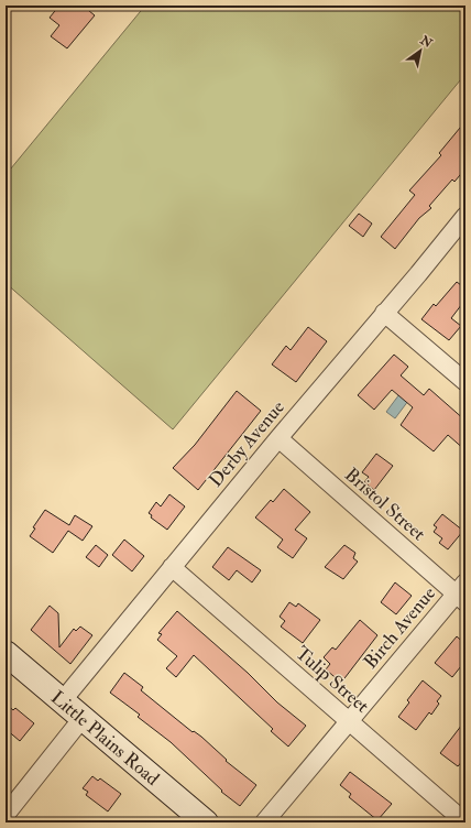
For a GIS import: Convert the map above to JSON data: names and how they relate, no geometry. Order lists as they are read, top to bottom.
{
  "streets": {
    "street": [
      "Derby Avenue",
      "Bristol Street",
      "Birch Avenue",
      "Tulip Street",
      "Little Plains Road"
    ]
  },
  "crossings": [
    ["Derby Avenue", "Bristol Street"],
    ["Derby Avenue", "Tulip Street"],
    ["Derby Avenue", "Little Plains Road"],
    ["Bristol Street", "Birch Avenue"],
    ["Birch Avenue", "Tulip Street"]
  ],
  "north": "top right"
}
